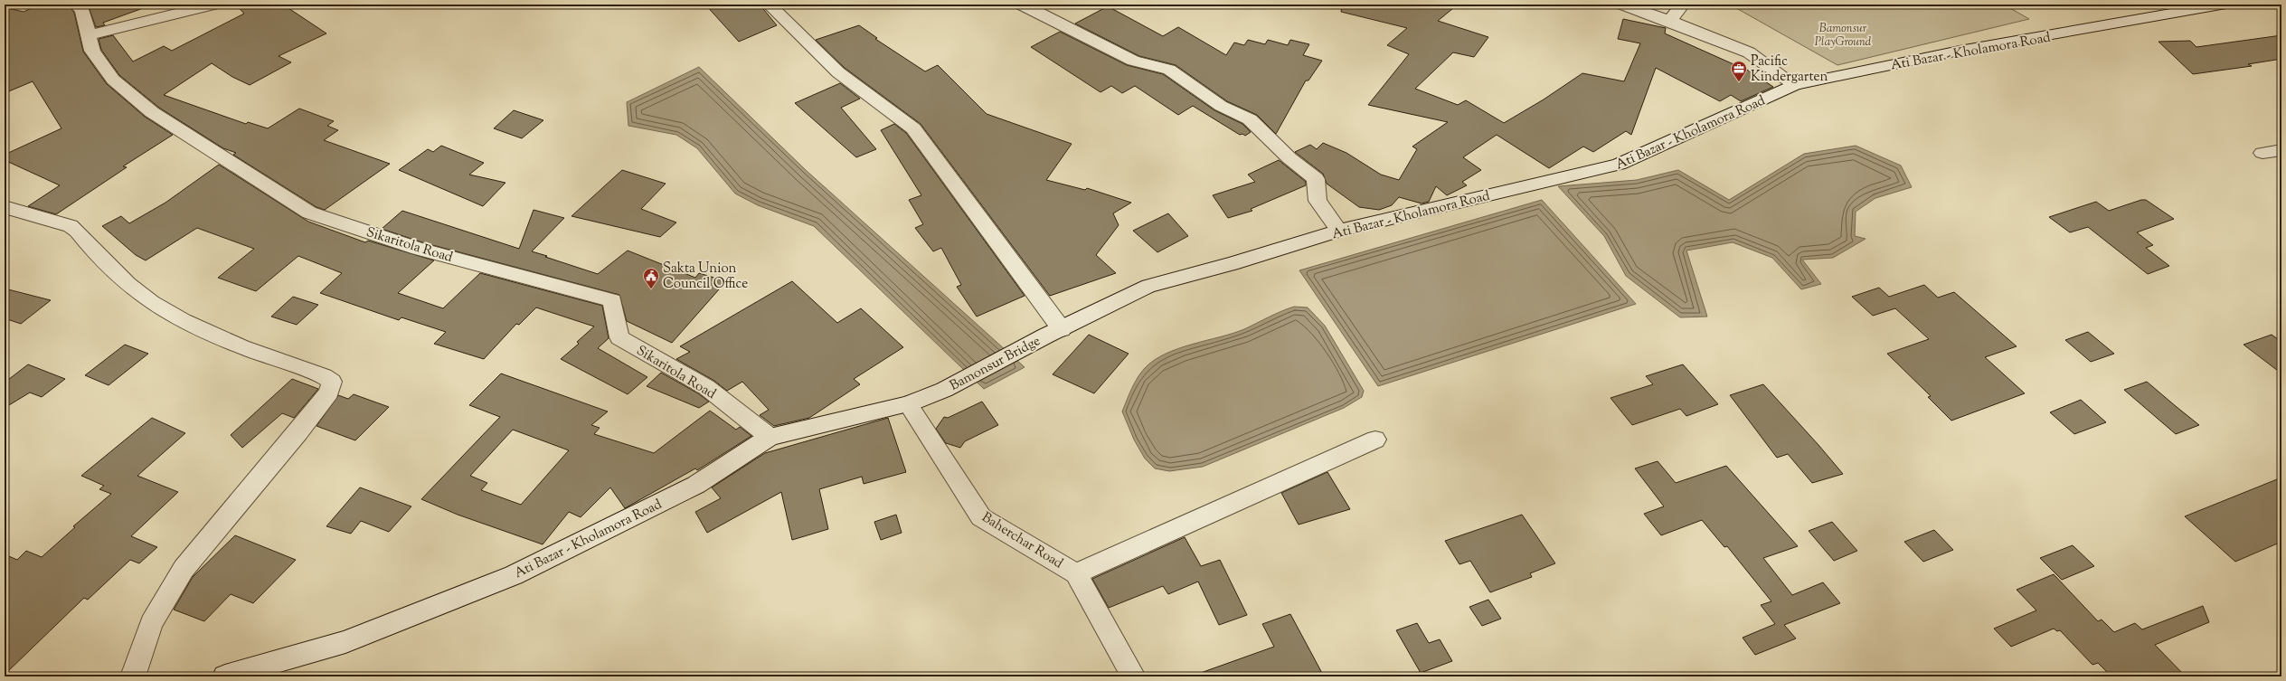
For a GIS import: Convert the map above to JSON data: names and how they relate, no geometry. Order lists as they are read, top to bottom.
{
  "streets": {
    "street": [
      "Ati Bazar - Kholamora Road",
      "Sikaritola Road",
      "Bamonsur Bridge",
      "Baherchar Road"
    ]
  },
  "crossings": [
    ["Ati Bazar - Kholamora Road", "Sikaritola Road"],
    ["Ati Bazar - Kholamora Road", "Bamonsur Bridge"],
    ["Ati Bazar - Kholamora Road", "Baherchar Road"]
  ],
  "parks": ["Bamonsur PlayGround"],
  "places": {
    "office": ["Pacific Kindergarten"],
    "public building": ["Sakta Union Council Office"]
  }
}
